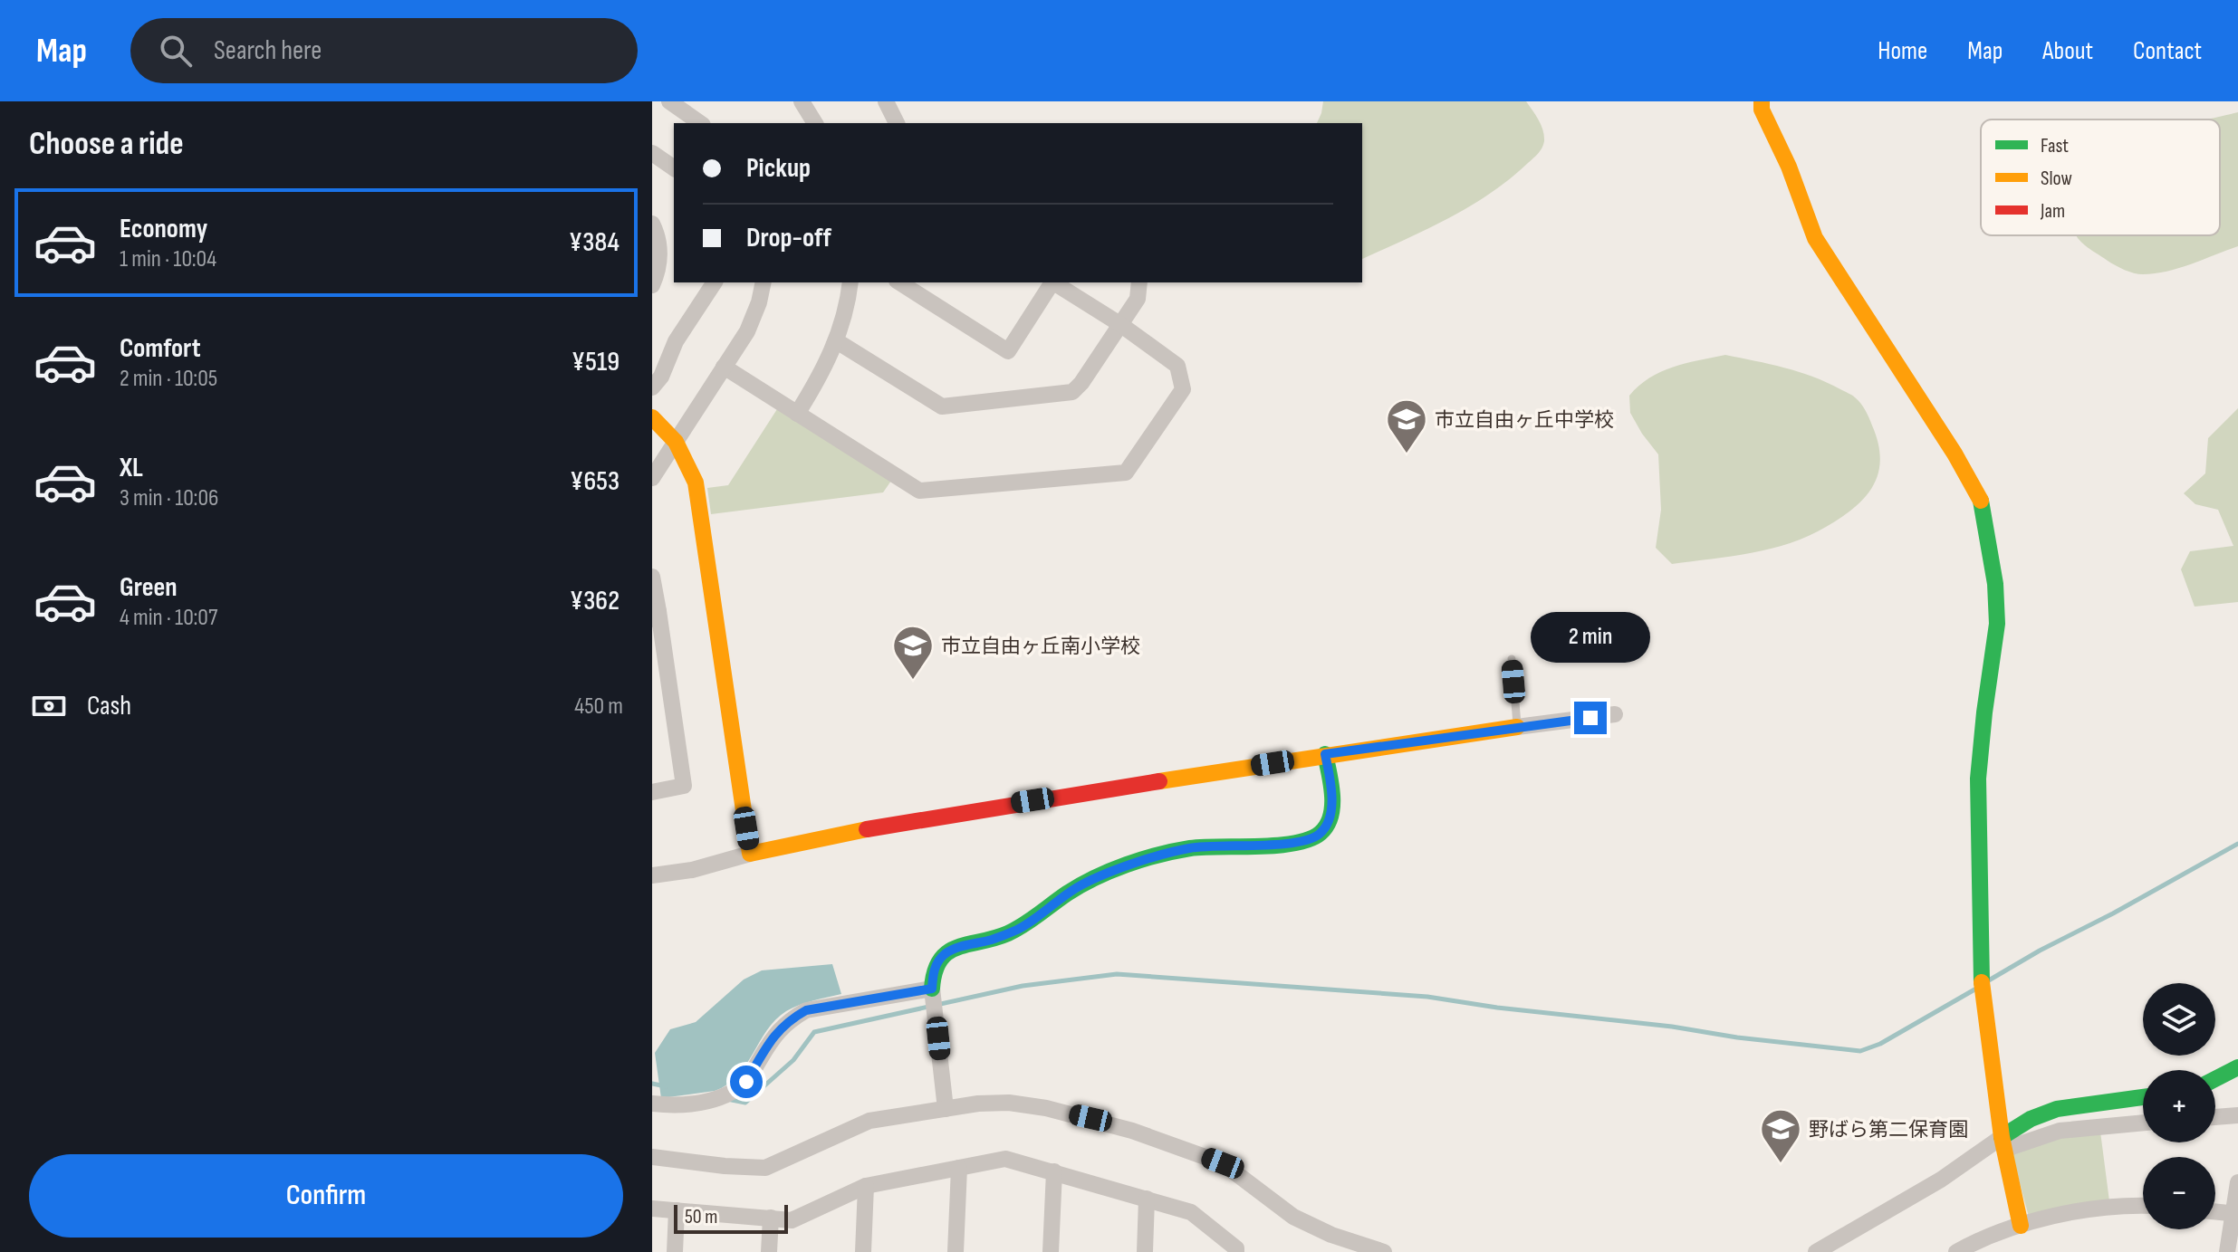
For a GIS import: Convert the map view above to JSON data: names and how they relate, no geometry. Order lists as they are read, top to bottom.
{
  "places": {
    "school or university": ["市立自由ヶ丘中学校", "市立自由ヶ丘南小学校", "野ばら第二保育園"]
  },
  "legend": ["Fast", "Slow", "Jam"],
  "scale_bar": "50 m",
  "page": {
    "header": "Map",
    "search": "Search here",
    "nav": [
      "Home",
      "Map",
      "About",
      "Contact"
    ],
    "heading": "Choose a ride",
    "banner": ["Pickup", "Drop-off"],
    "list": [
      {
        "name": "Economy",
        "note": "1 min · 10:04",
        "value": "¥384"
      },
      {
        "name": "Comfort",
        "note": "2 min · 10:05",
        "value": "¥519"
      },
      {
        "name": "XL",
        "note": "3 min · 10:06",
        "value": "¥653"
      },
      {
        "name": "Green",
        "note": "4 min · 10:07",
        "value": "¥362"
      }
    ],
    "bubble": "2 min",
    "pay": ["Cash", "450 m"],
    "map_buttons": ["+", "−"],
    "buttons": "Confirm",
    "scale": "50 m"
  }
}
